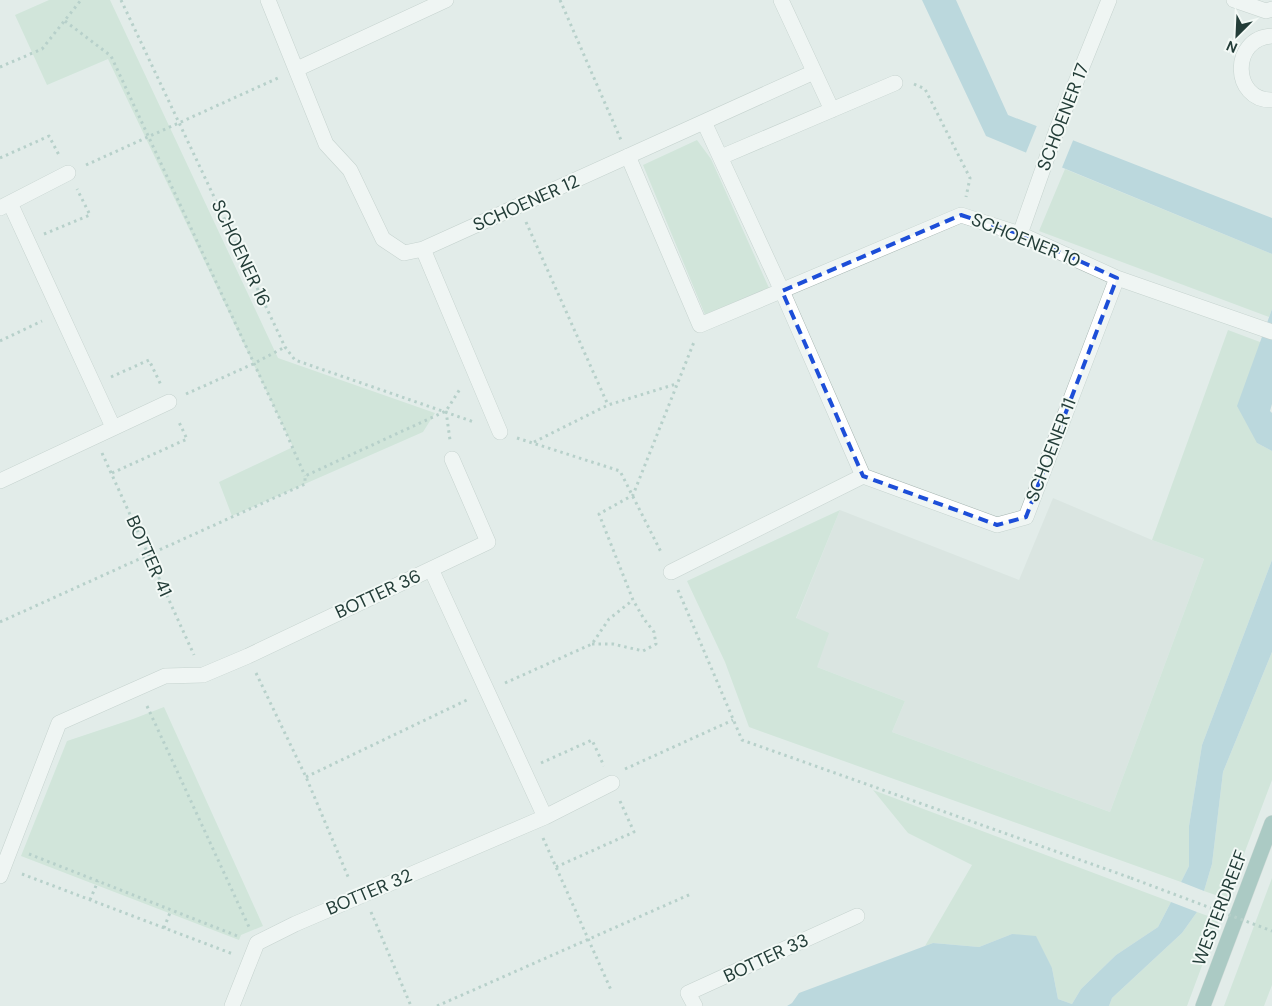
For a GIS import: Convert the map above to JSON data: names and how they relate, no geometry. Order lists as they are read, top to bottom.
{
  "streets": {
    "main road": ["WESTERDREEF"],
    "street": [
      "SCHOENER 17",
      "SCHOENER 12",
      "SCHOENER 10",
      "SCHOENER 11",
      "BOTTER 36",
      "BOTTER 32",
      "BOTTER 33"
    ],
    "path": ["SCHOENER 16", "BOTTER 41"]
  },
  "crossings": [
    ["SCHOENER 17", "SCHOENER 10"],
    ["SCHOENER 10", "SCHOENER 11"],
    ["BOTTER 41", "BOTTER 36"]
  ],
  "north": "bottom left"
}
